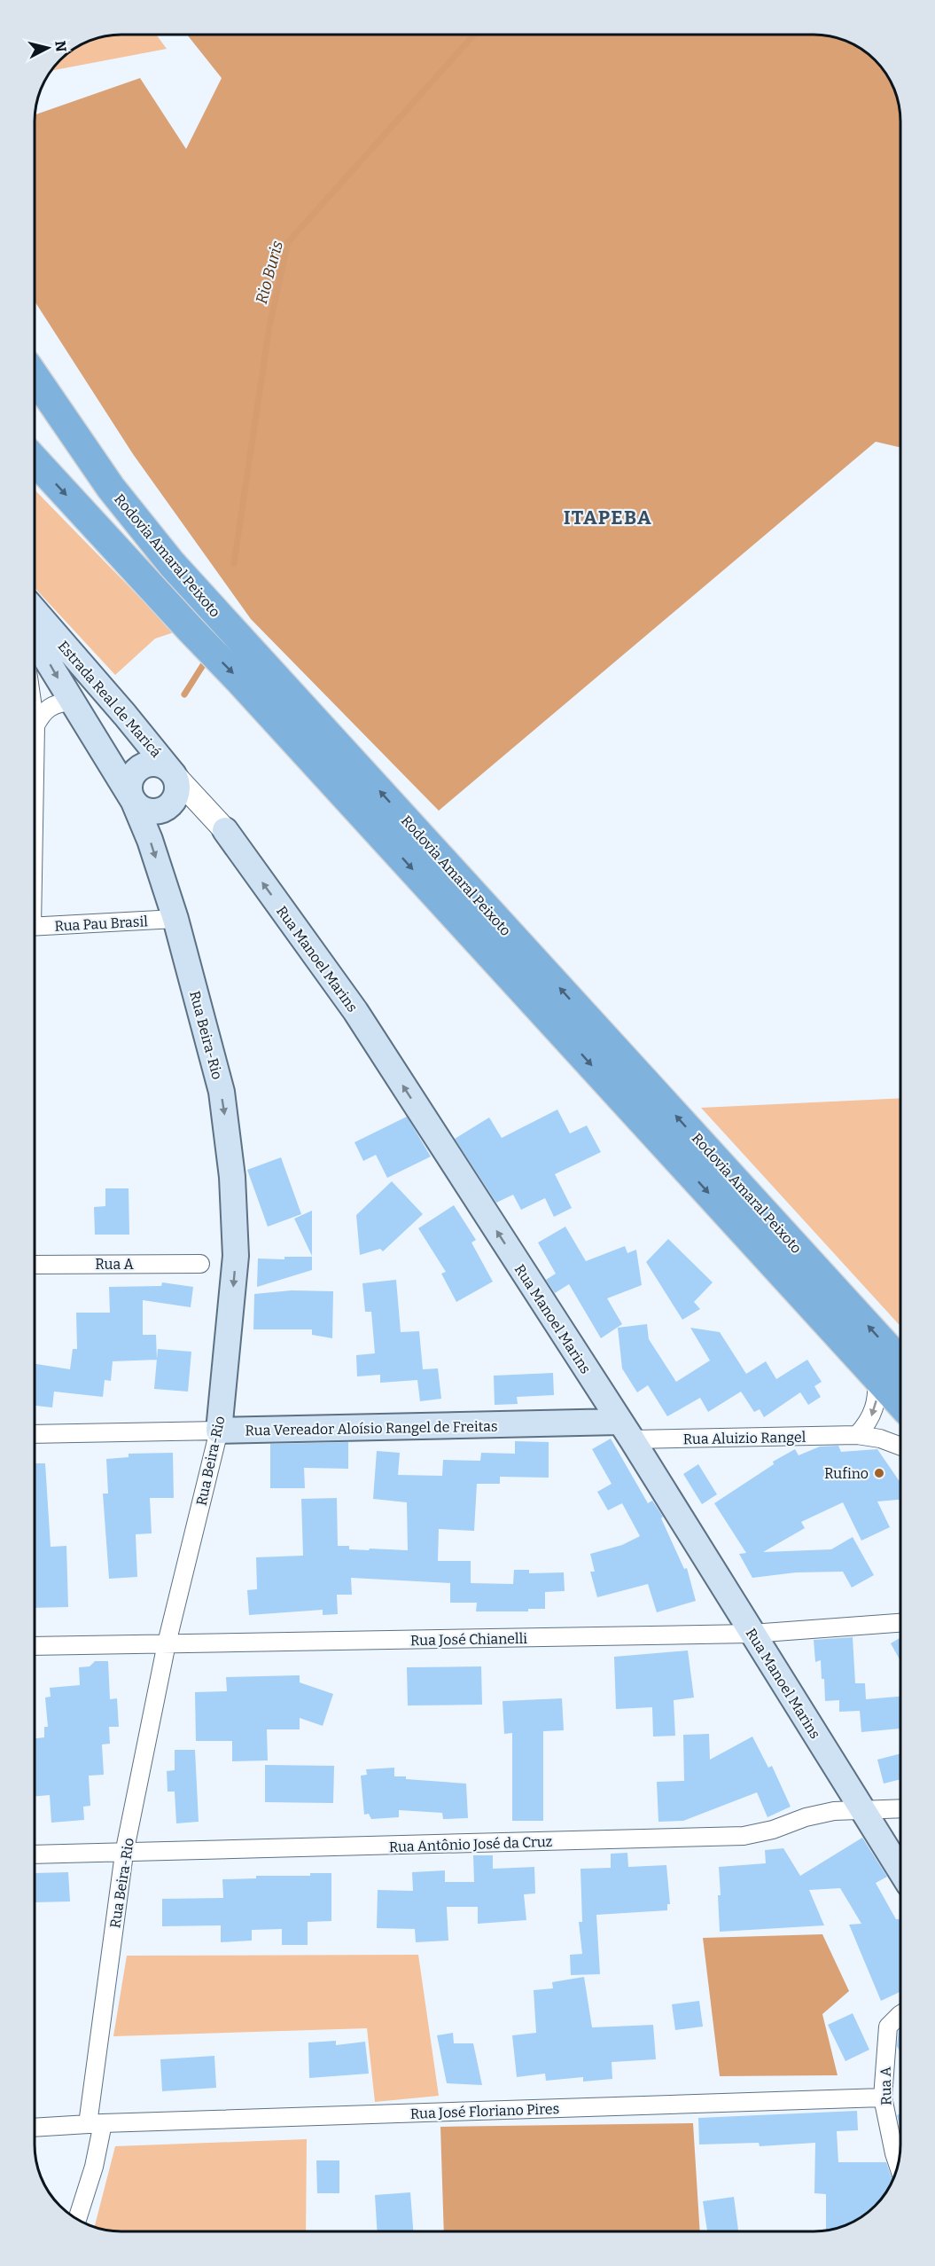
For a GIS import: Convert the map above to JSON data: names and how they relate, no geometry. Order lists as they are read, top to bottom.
{
  "streets": {
    "highway": ["Rodovia Amaral Peixoto"],
    "main road": [
      "Estrada Real de Maricá",
      "Rua Manoel Marins",
      "Rua Beira-Rio",
      "Rua Vereador Aloísio Rangel de Freitas"
    ],
    "street": [
      "Rua Pau Brasil",
      "Rua A",
      "Rua Aluizio Rangel",
      "Rua José Chianelli",
      "Rua Antônio José da Cruz",
      "Rua José Floriano Pires"
    ]
  },
  "crossings": [
    ["Estrada Real de Maricá", "Rua Manoel Marins"],
    ["Estrada Real de Maricá", "Rua Beira-Rio"],
    ["Rua Pau Brasil", "Rua Beira-Rio"],
    ["Rua Manoel Marins", "Rua Vereador Aloísio Rangel de Freitas"],
    ["Rua Manoel Marins", "Rua Aluizio Rangel"],
    ["Rua Manoel Marins", "Rua José Chianelli"],
    ["Rua Manoel Marins", "Rua Antônio José da Cruz"],
    ["Rua Beira-Rio", "Rua Vereador Aloísio Rangel de Freitas"],
    ["Rua Beira-Rio", "Rua José Chianelli"],
    ["Rua Beira-Rio", "Rua Antônio José da Cruz"],
    ["Rua Beira-Rio", "Rua José Floriano Pires"],
    ["Rua A", "Rua José Floriano Pires"],
    ["Rua Vereador Aloísio Rangel de Freitas", "Rua Aluizio Rangel"]
  ],
  "one_way": ["Rua Manoel Marins", "Rua Beira-Rio"],
  "districts": ["ITAPEBA"],
  "water": ["Rio Buris"],
  "places": ["Rufino"],
  "north": "right"
}
